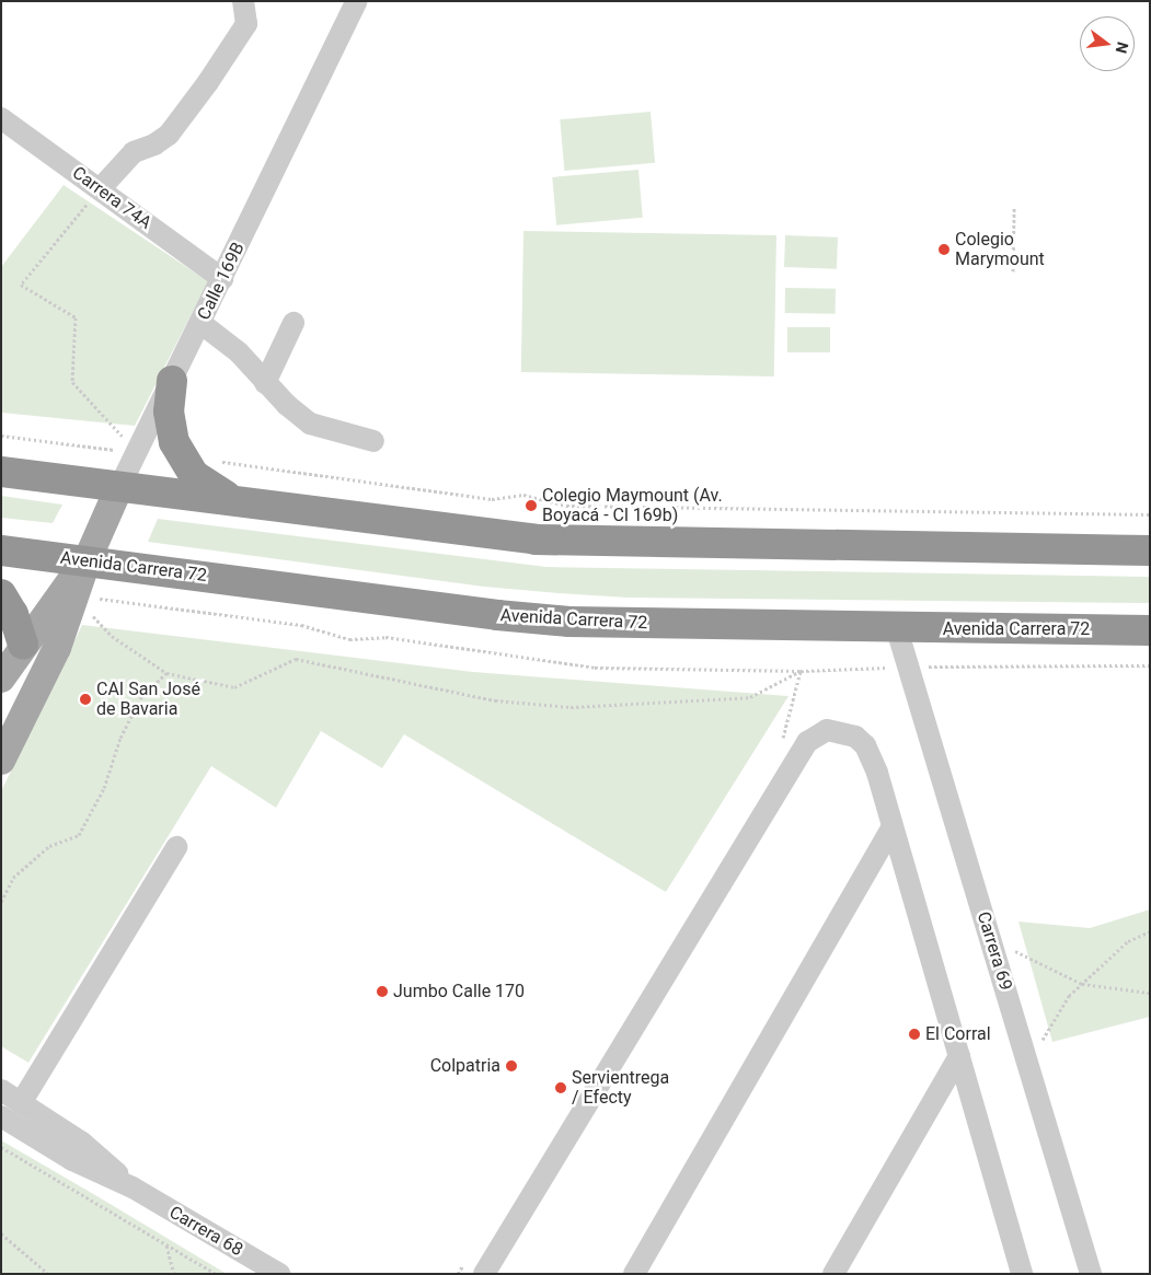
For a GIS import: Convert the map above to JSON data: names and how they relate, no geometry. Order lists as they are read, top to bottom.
{
  "streets": {
    "highway": ["Avenida Carrera 72"],
    "main road": ["Calle 169B"],
    "street": ["Carrera 74A", "Carrera 69", "Carrera 68"]
  },
  "crossings": [
    ["Carrera 74A", "Calle 169B"],
    ["Calle 169B", "Avenida Carrera 72"],
    ["Avenida Carrera 72", "Carrera 69"]
  ],
  "places": [
    "Colegio Marymount",
    "Colegio Maymount (Av. Boyacá - Cl 169b)",
    "CAI San José de Bavaria",
    "Jumbo Calle 170",
    "El Corral",
    "Colpatria",
    "Servientrega / Efecty"
  ],
  "north": "right"
}
